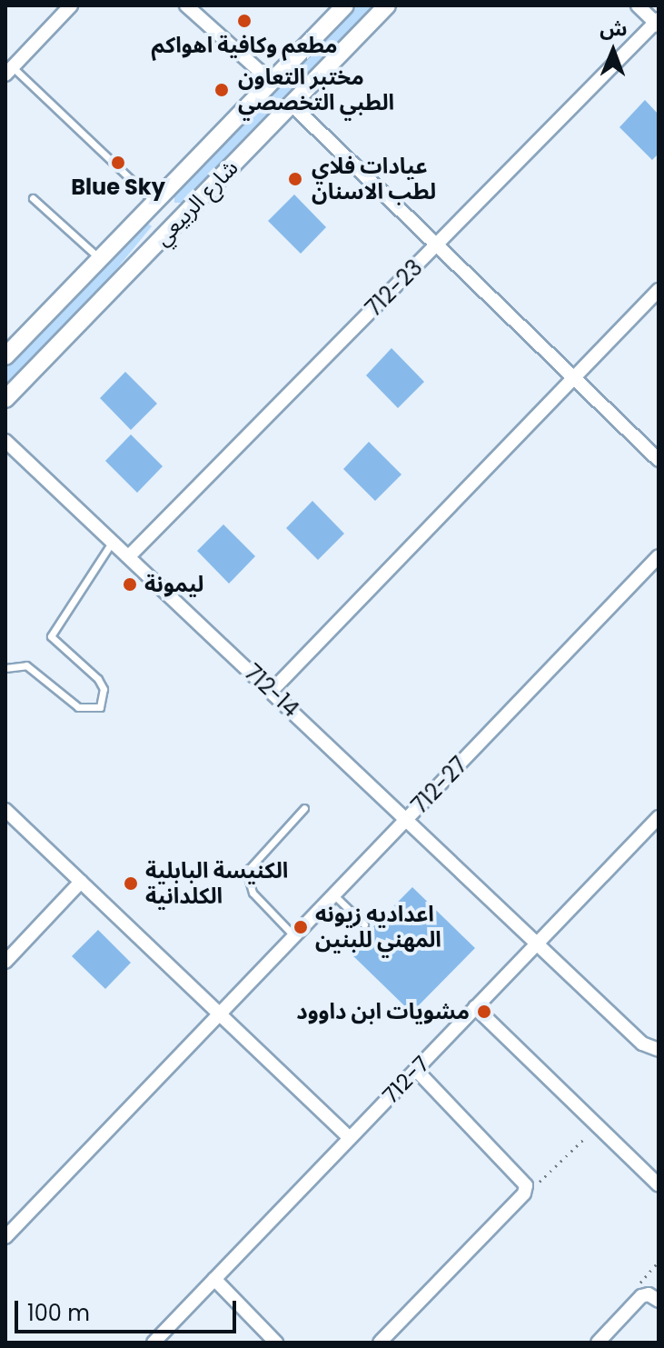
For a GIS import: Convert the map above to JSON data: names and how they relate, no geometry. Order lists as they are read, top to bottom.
{
  "streets": {
    "street": [
      "شارع الربيعي",
      "712-23",
      "712-14",
      "712-27",
      "712-7"
    ]
  },
  "crossings": [
    ["712-23", "712-14"],
    ["712-14", "712-27"],
    ["712-14", "712-7"]
  ],
  "places": [
    "مطعم وكافية اهواكم",
    "مختبر التعاون الطبي التخصصي",
    "Blue Sky",
    "عيادات فلاي لطب الاسنان",
    "ليمونة",
    "الكنيسة البابلية الكلدانية",
    "اعداديه زيونه المهني للبنين",
    "مشويات ابن داوود"
  ],
  "scale_bar": "100 m",
  "north": "top"
}
